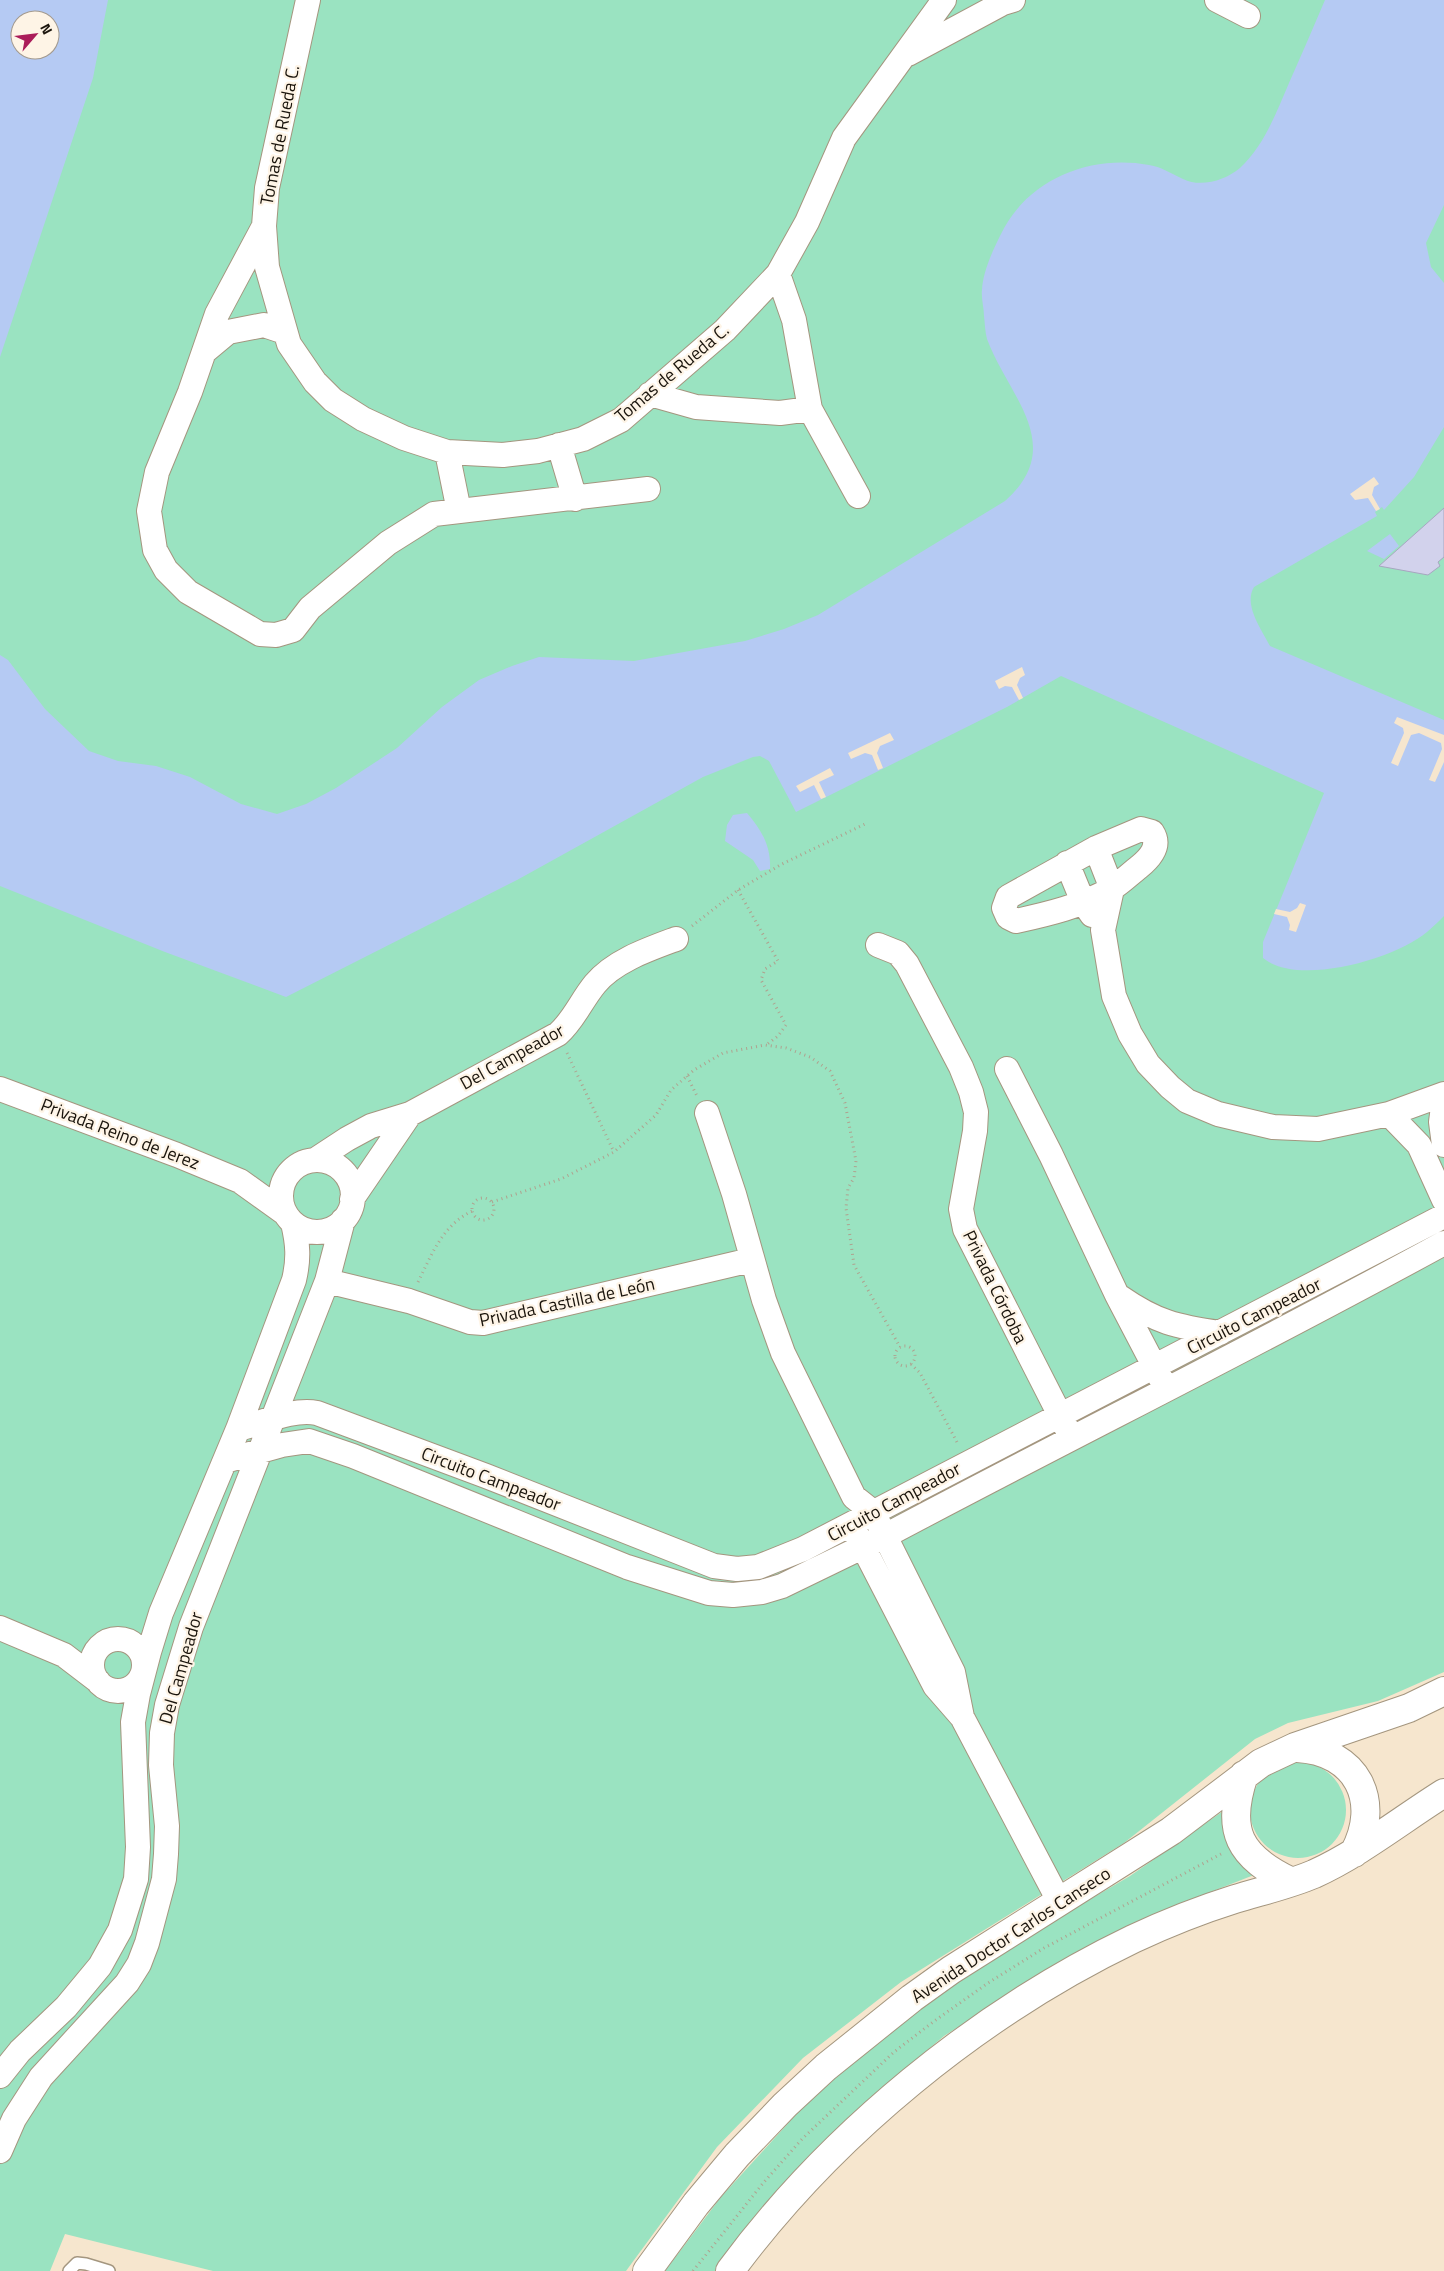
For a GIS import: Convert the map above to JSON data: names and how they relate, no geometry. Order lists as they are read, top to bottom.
{
  "streets": {
    "main road": ["Avenida Doctor Carlos Canseco"],
    "street": [
      "Tomas de Rueda C.",
      "Del Campeador",
      "Privada Reino de Jerez",
      "Privada Córdoba",
      "Privada Castilla de León",
      "Circuito Campeador"
    ]
  },
  "crossings": [
    ["Del Campeador", "Privada Reino de Jerez"],
    ["Del Campeador", "Privada Castilla de León"],
    ["Del Campeador", "Circuito Campeador"],
    ["Privada Córdoba", "Circuito Campeador"]
  ],
  "north": "top right"
}
